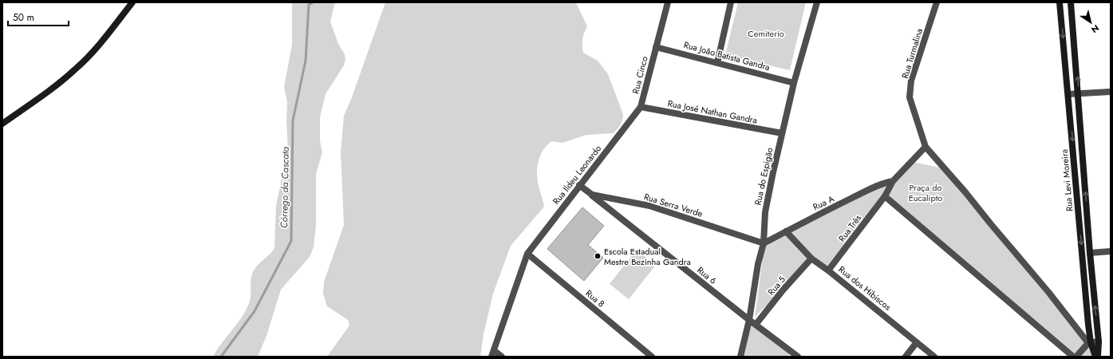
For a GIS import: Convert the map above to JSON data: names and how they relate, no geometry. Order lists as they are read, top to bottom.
{
  "streets": {
    "main road": ["Rua Levi Moreira"],
    "street": [
      "Rua Turmalina",
      "Rua João Batista Gandra",
      "Rua Cinco",
      "Rua José Nathan Gandra",
      "Rua Ildeu Leonardo",
      "Rua do Espigão",
      "Rua A",
      "Rua Serra Verde",
      "Rua Três",
      "Rua 6",
      "Rua 5",
      "Rua dos Hibiscos",
      "Rua 8"
    ]
  },
  "crossings": [
    ["Rua João Batista Gandra", "Rua Cinco"],
    ["Rua João Batista Gandra", "Rua do Espigão"],
    ["Rua Cinco", "Rua José Nathan Gandra"],
    ["Rua Cinco", "Rua Ildeu Leonardo"],
    ["Rua José Nathan Gandra", "Rua Ildeu Leonardo"],
    ["Rua José Nathan Gandra", "Rua do Espigão"],
    ["Rua Ildeu Leonardo", "Rua Serra Verde"],
    ["Rua Ildeu Leonardo", "Rua 8"],
    ["Rua do Espigão", "Rua A"],
    ["Rua do Espigão", "Rua Serra Verde"],
    ["Rua do Espigão", "Rua 6"],
    ["Rua A", "Rua Serra Verde"],
    ["Rua A", "Rua dos Hibiscos"],
    ["Rua Serra Verde", "Rua 6"],
    ["Rua Três", "Rua dos Hibiscos"],
    ["Rua 6", "Rua 5"],
    ["Rua 5", "Rua dos Hibiscos"]
  ],
  "water": ["Córrego da Cascata"],
  "parks": ["Cemiterio", "Praça do Eucalipto"],
  "places": ["Escola Estadual Mestre Bezinha Gandra"],
  "scale_bar": "50 m",
  "north": "bottom right"
}
